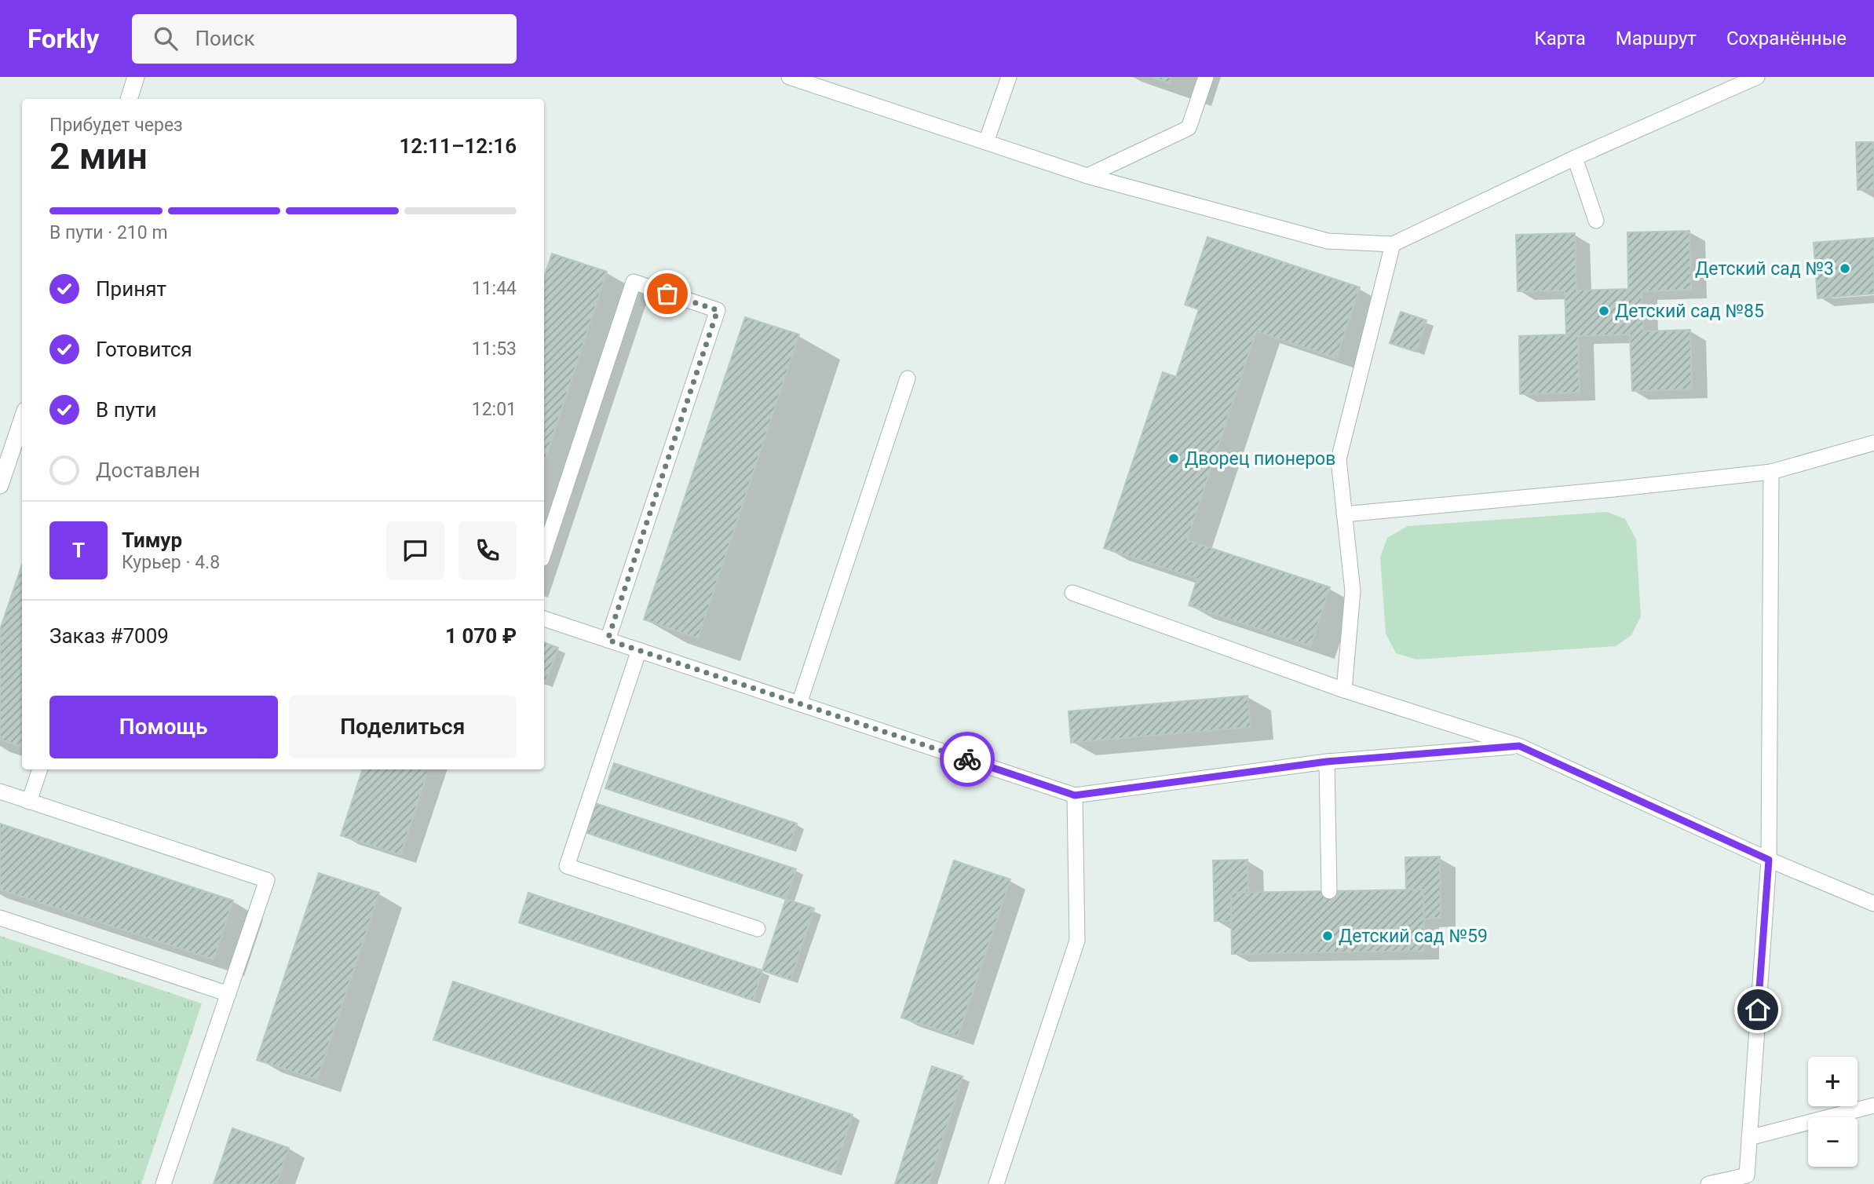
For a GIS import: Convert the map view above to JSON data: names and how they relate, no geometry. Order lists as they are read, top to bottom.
{
  "places": [
    "Детский сад №3",
    "Детский сад №85",
    "Дворец пионеров",
    "Детский сад №59"
  ],
  "page": {
    "header": "Forkly",
    "search": "Поиск",
    "nav": ["Карта", "Маршрут", "Сохранённые"],
    "heading": ["2 мин", "Прибудет через", "12:11–12:16"],
    "panel": [
      "Тимур",
      "Курьер · 4.8",
      "Заказ #7009",
      "1 070 ₽"
    ],
    "bar": "В пути · 210 m",
    "list": [
      ["Принят", "11:44"],
      ["Готовится", "11:53"],
      ["В пути", "12:01"],
      "Доставлен"
    ],
    "round": "Т",
    "buttons": ["Помощь", "Поделиться"],
    "map_buttons": ["+", "−"]
  }
}
